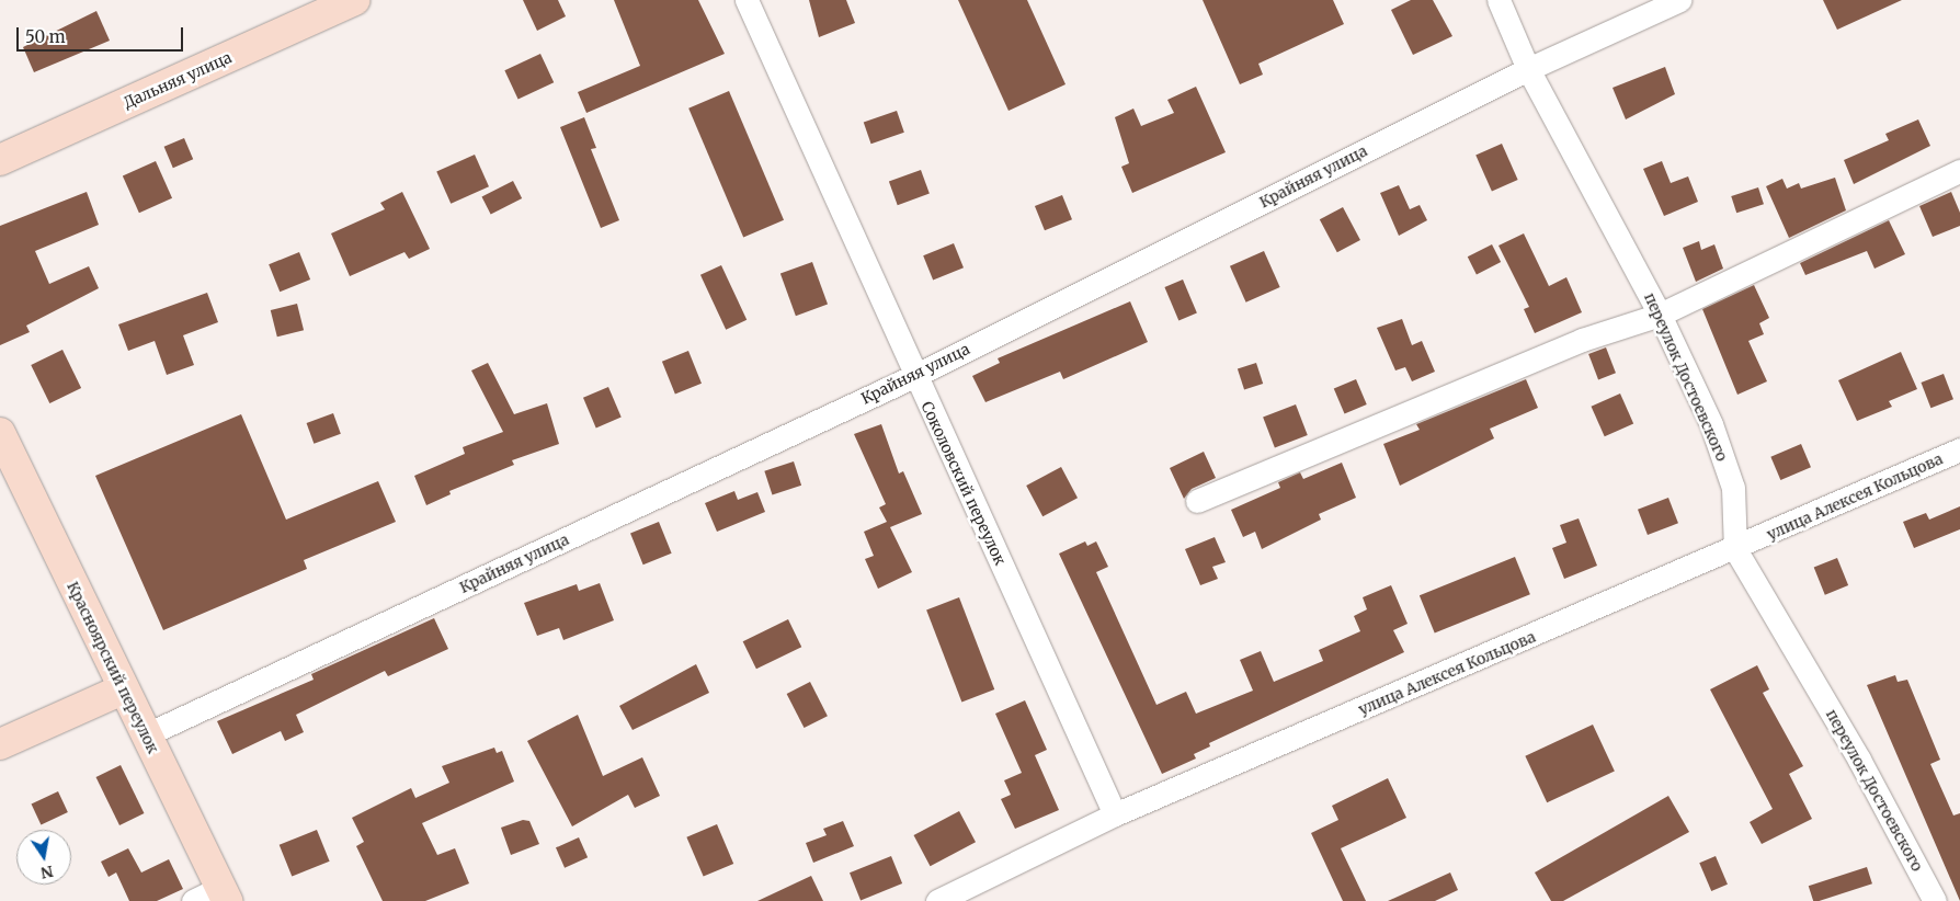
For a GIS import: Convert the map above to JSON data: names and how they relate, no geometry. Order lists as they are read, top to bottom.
{
  "streets": {
    "main road": ["Дальняя улица", "Красноярский переулок"],
    "street": [
      "Крайняя улица",
      "переулок Достоевского",
      "Соколовский переулок",
      "улица Алексея Кольцова"
    ]
  },
  "crossings": [
    ["Крайняя улица", "переулок Достоевского"],
    ["Крайняя улица", "Соколовский переулок"],
    ["Крайняя улица", "Красноярский переулок"],
    ["переулок Достоевского", "улица Алексея Кольцова"],
    ["Соколовский переулок", "улица Алексея Кольцова"]
  ],
  "scale_bar": "50 m",
  "north": "bottom"
}
